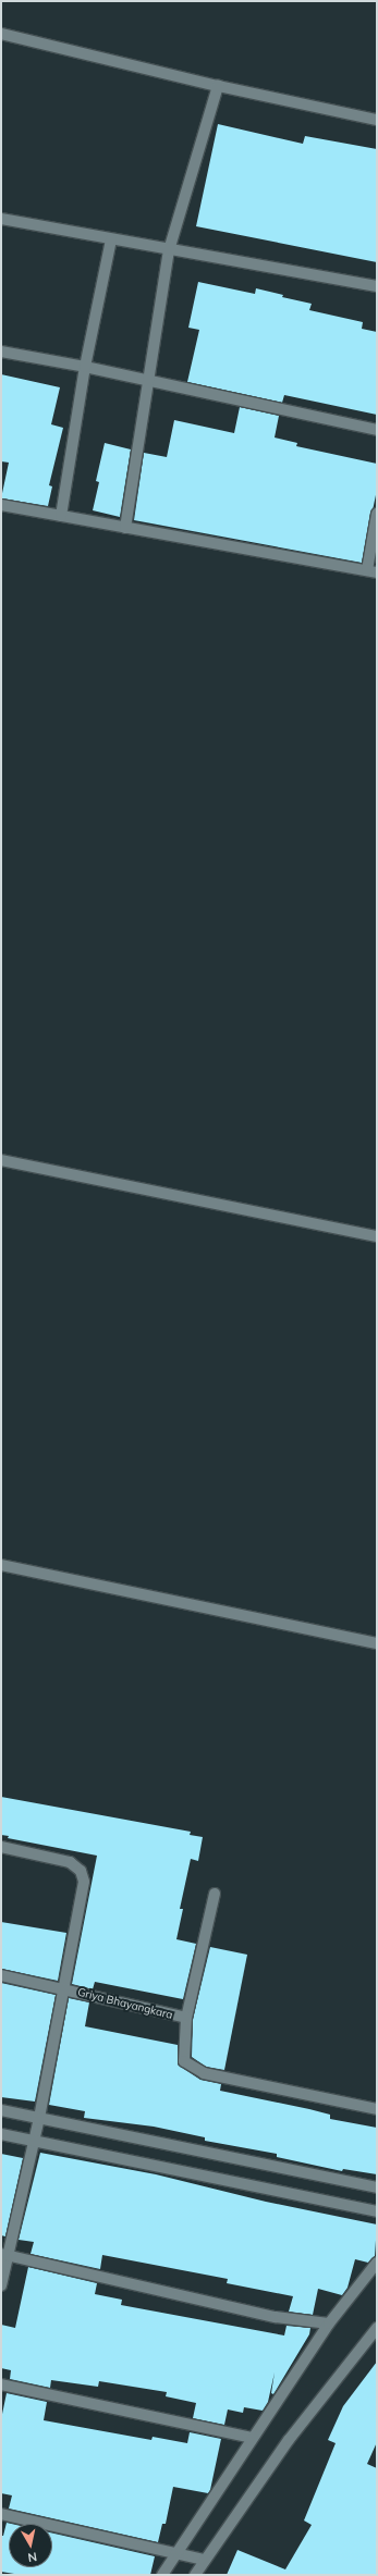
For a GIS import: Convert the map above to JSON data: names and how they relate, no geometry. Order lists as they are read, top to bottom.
{
  "streets": {
    "street": ["Griya Bhayangkara"]
  },
  "north": "bottom"
}
